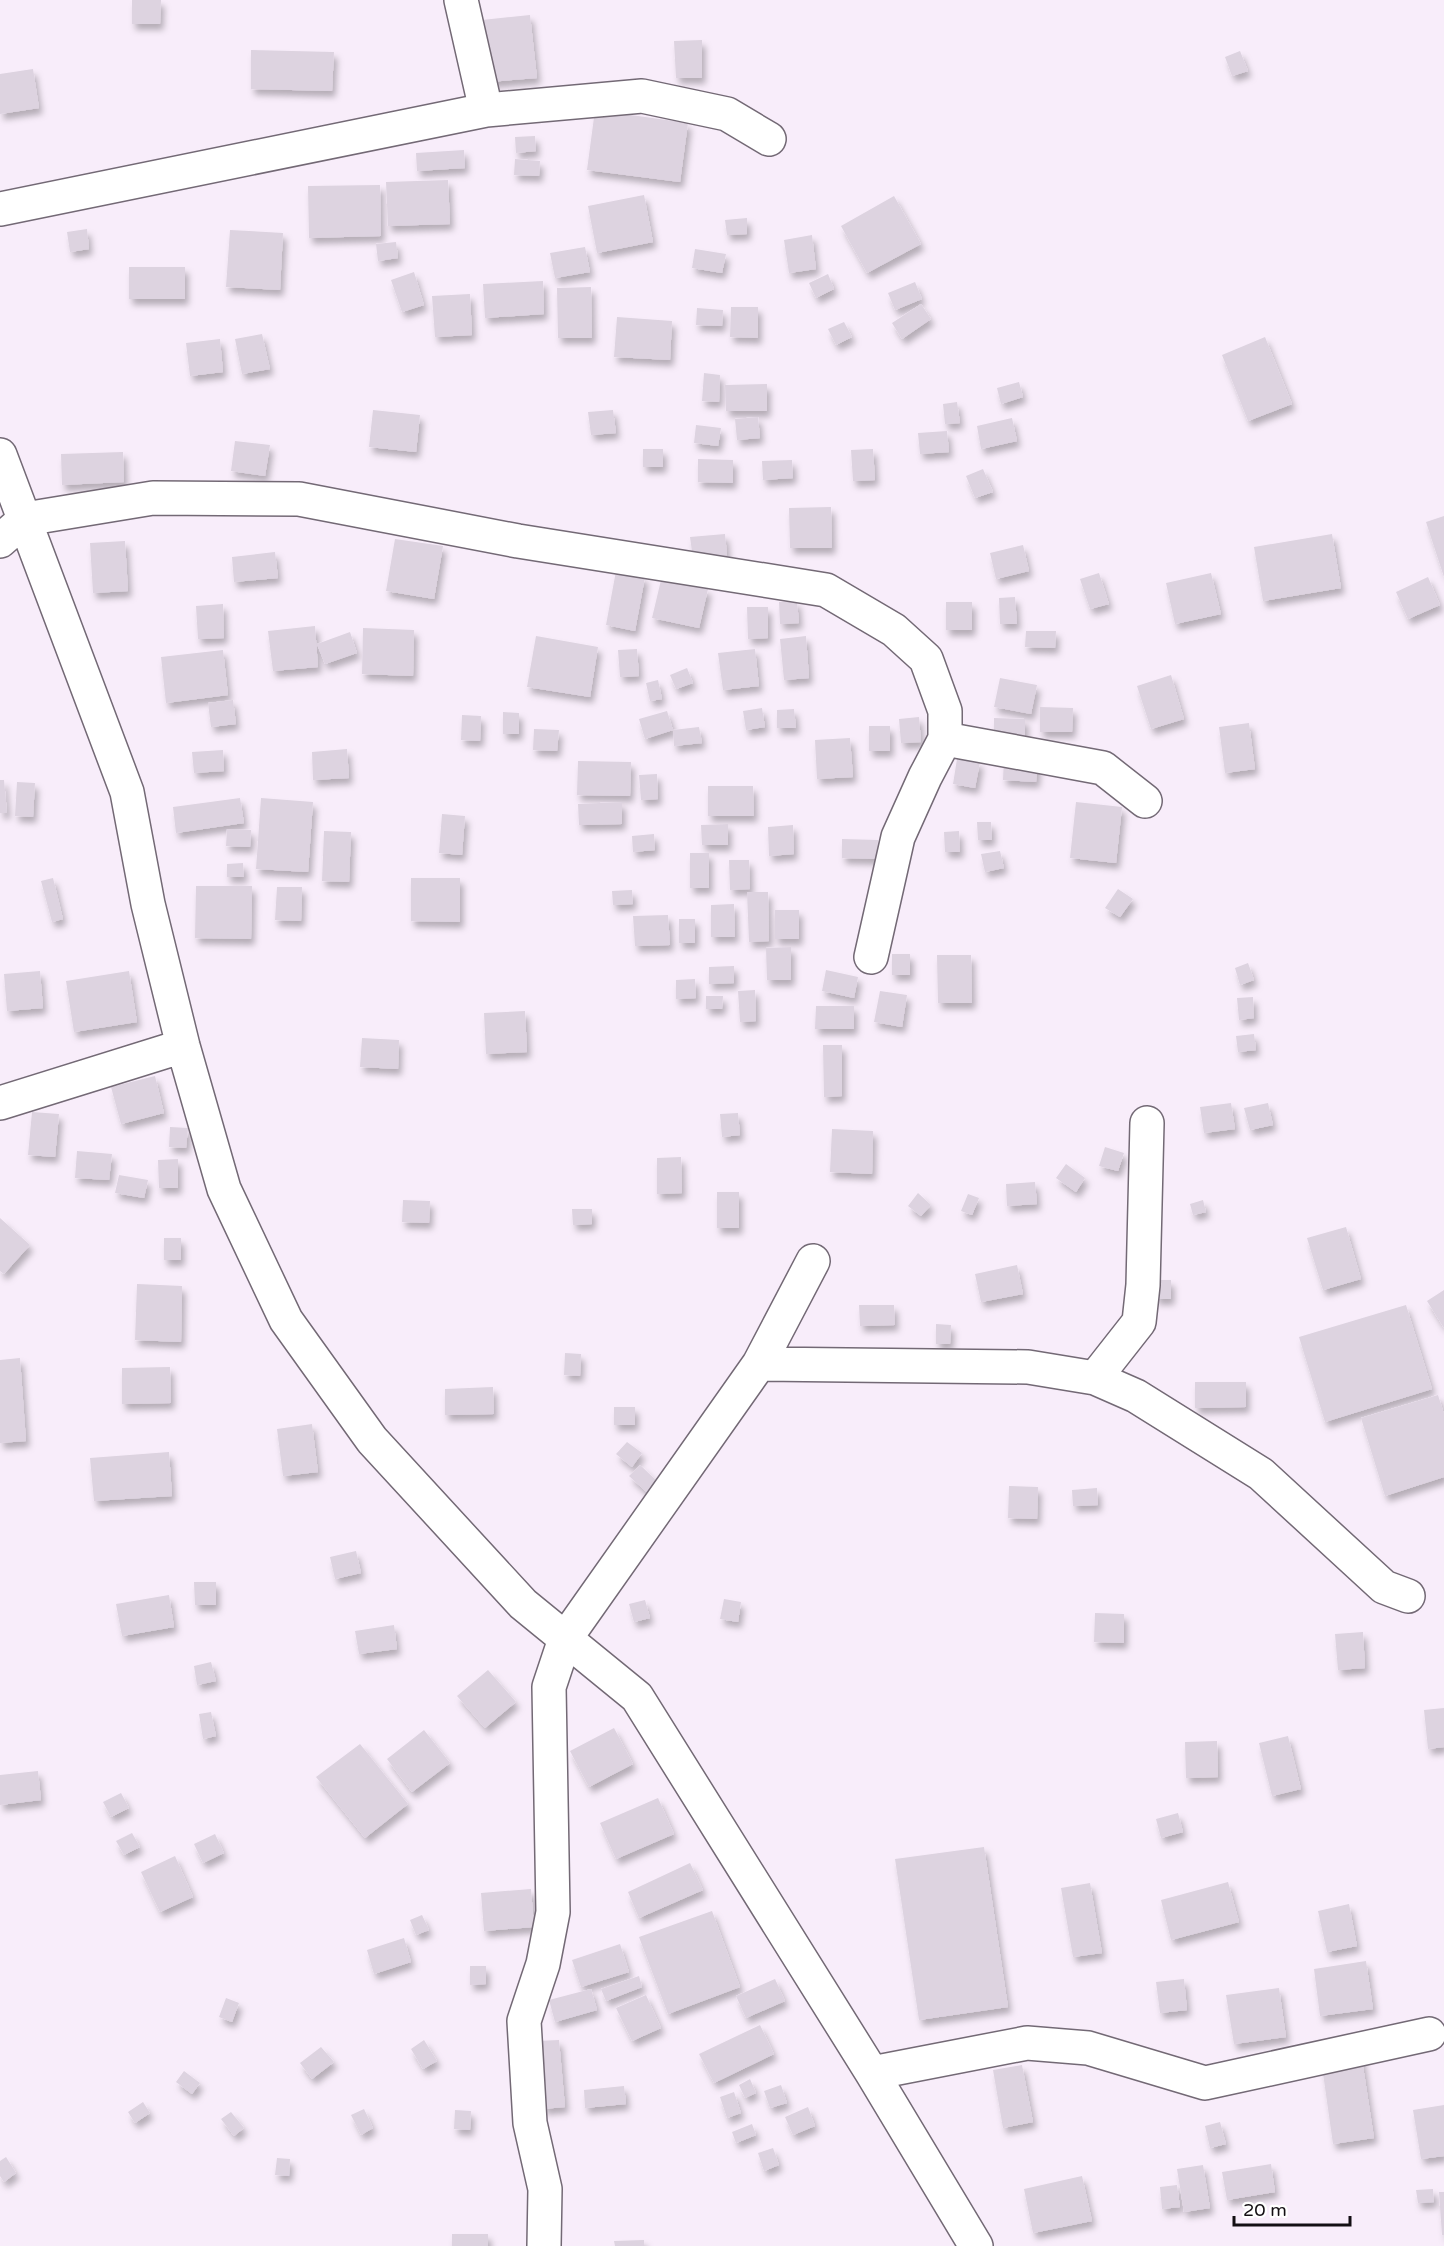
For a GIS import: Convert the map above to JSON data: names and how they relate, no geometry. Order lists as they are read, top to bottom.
{
  "scale_bar": "20 m"
}
